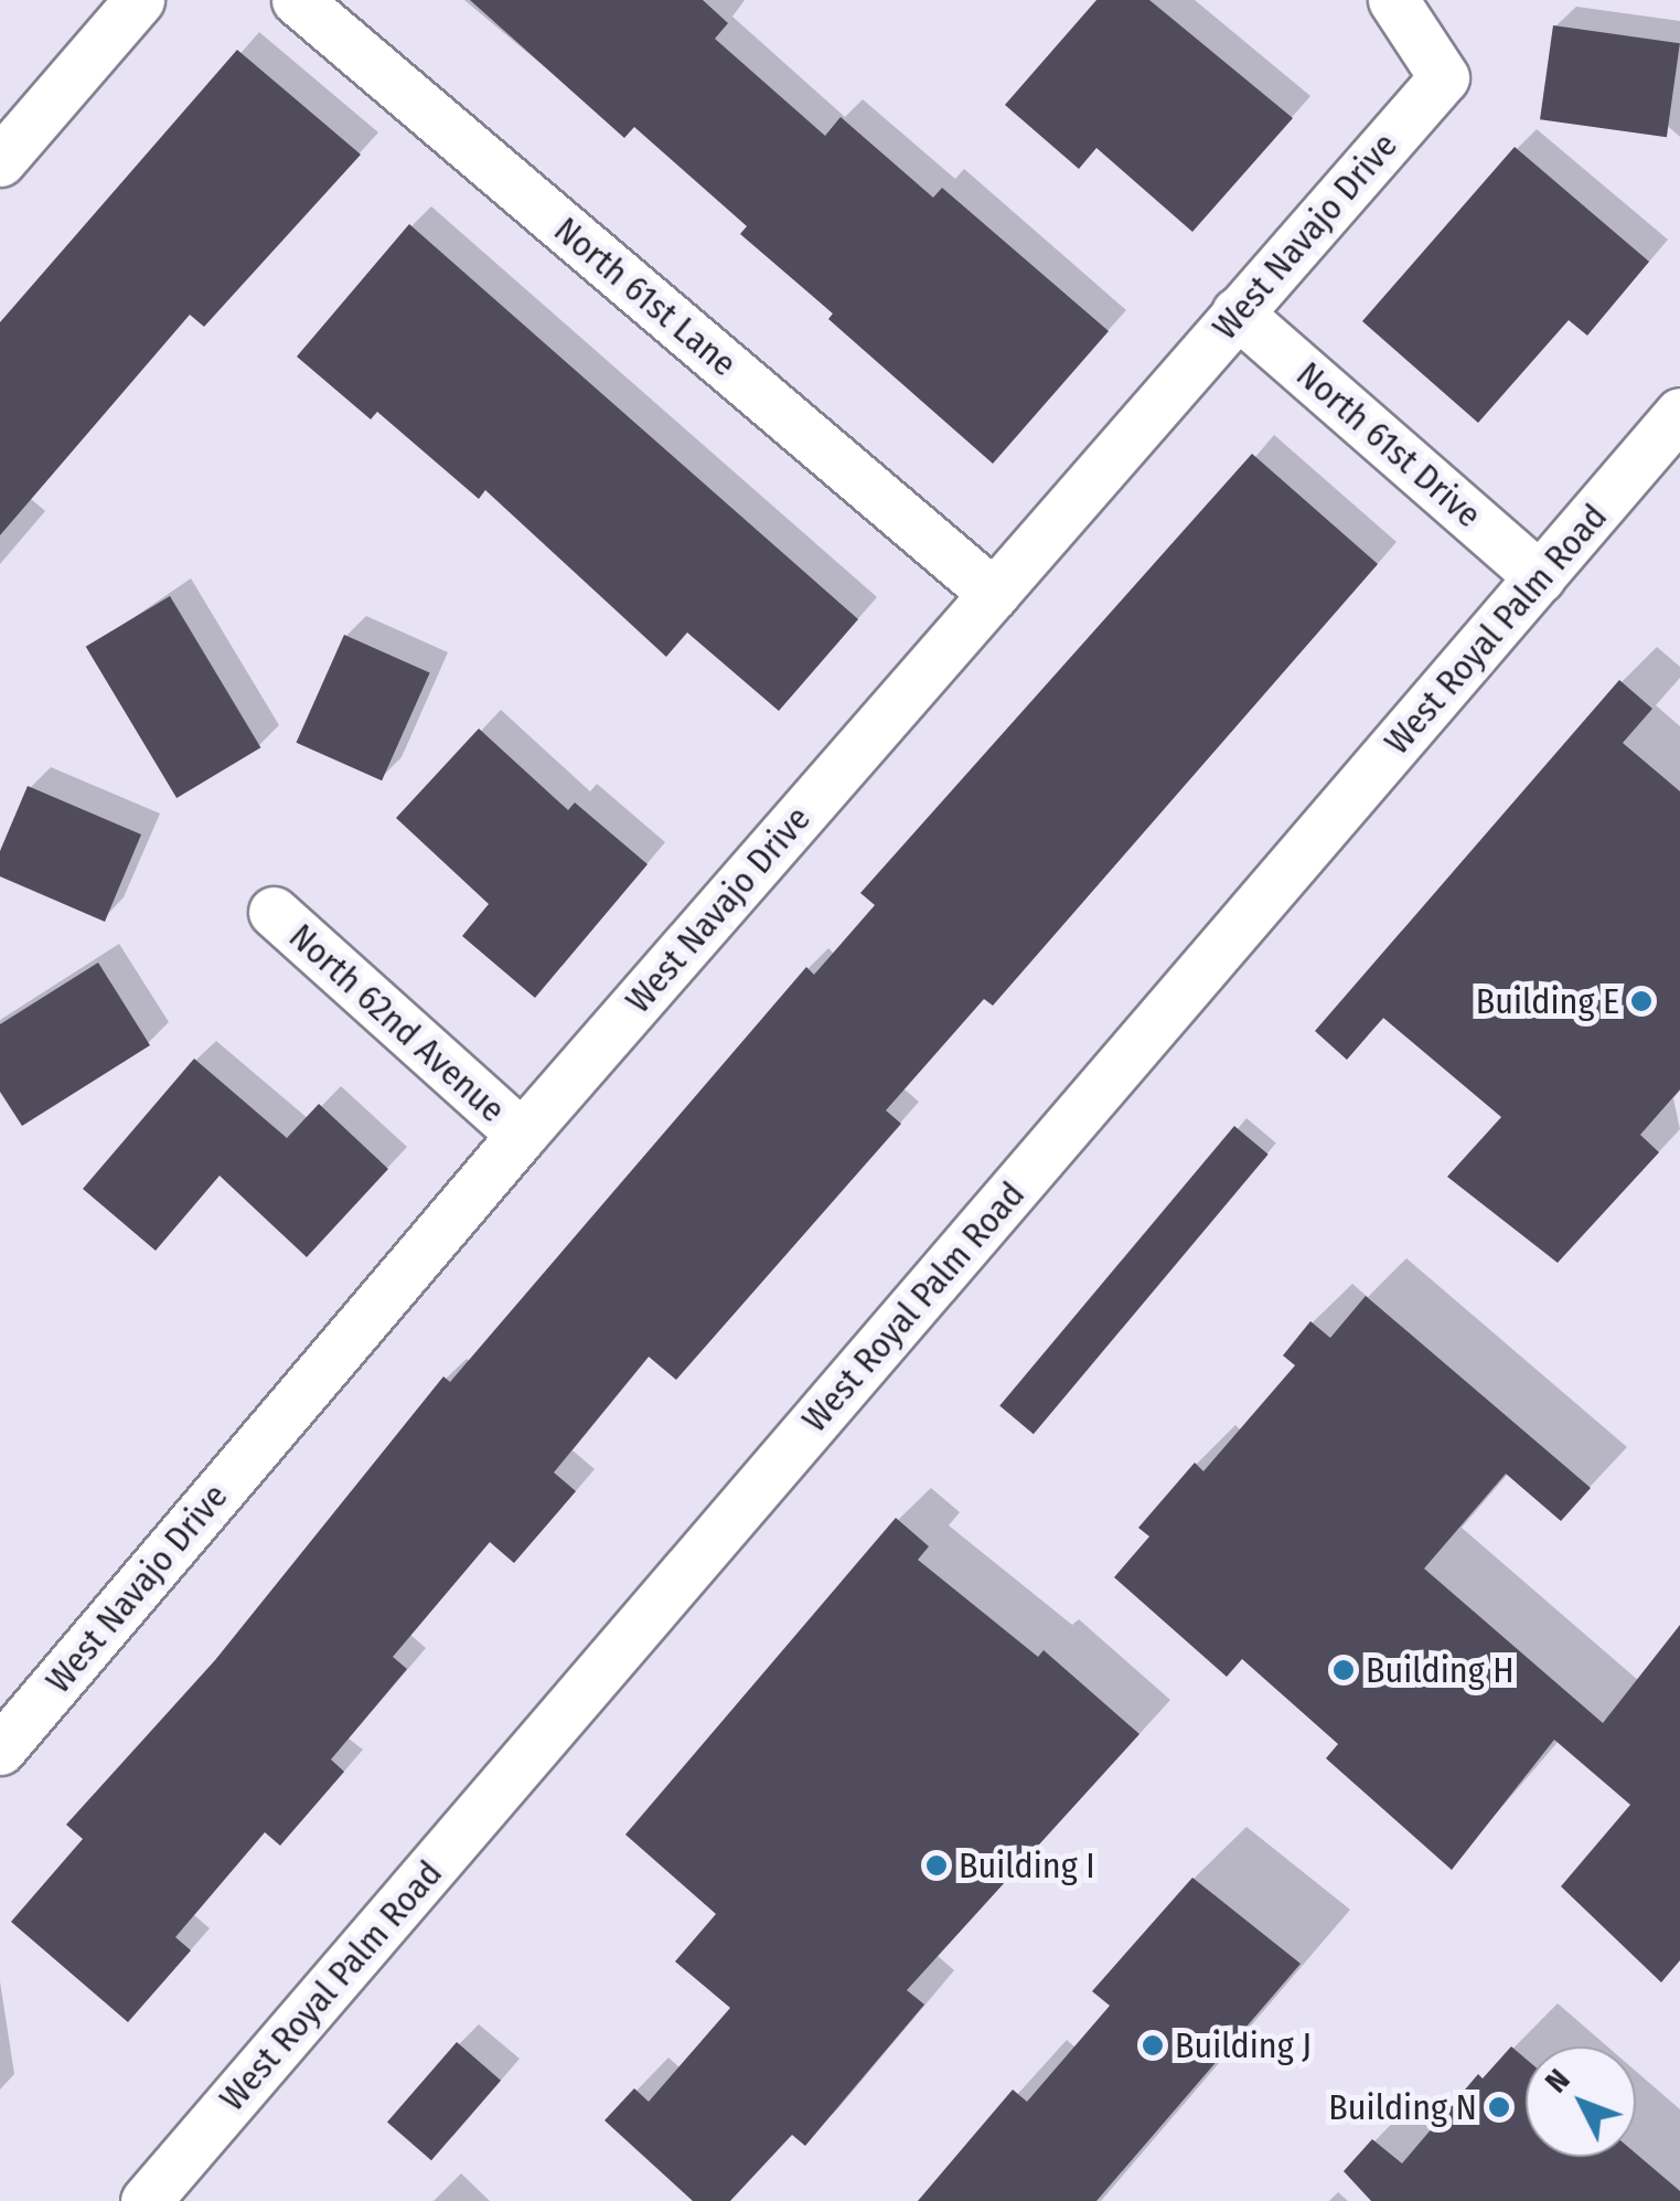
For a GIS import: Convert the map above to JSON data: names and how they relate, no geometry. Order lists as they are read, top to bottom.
{
  "streets": {
    "street": [
      "West Navajo Drive",
      "North 61st Lane",
      "North 61st Drive",
      "West Royal Palm Road",
      "North 62nd Avenue"
    ]
  },
  "crossings": [
    ["West Navajo Drive", "North 61st Lane"],
    ["West Navajo Drive", "North 61st Drive"],
    ["West Navajo Drive", "North 62nd Avenue"],
    ["North 61st Drive", "West Royal Palm Road"]
  ],
  "places": [
    "Building E",
    "Building H",
    "Building I",
    "Building J",
    "Building N"
  ],
  "north": "top left"
}
